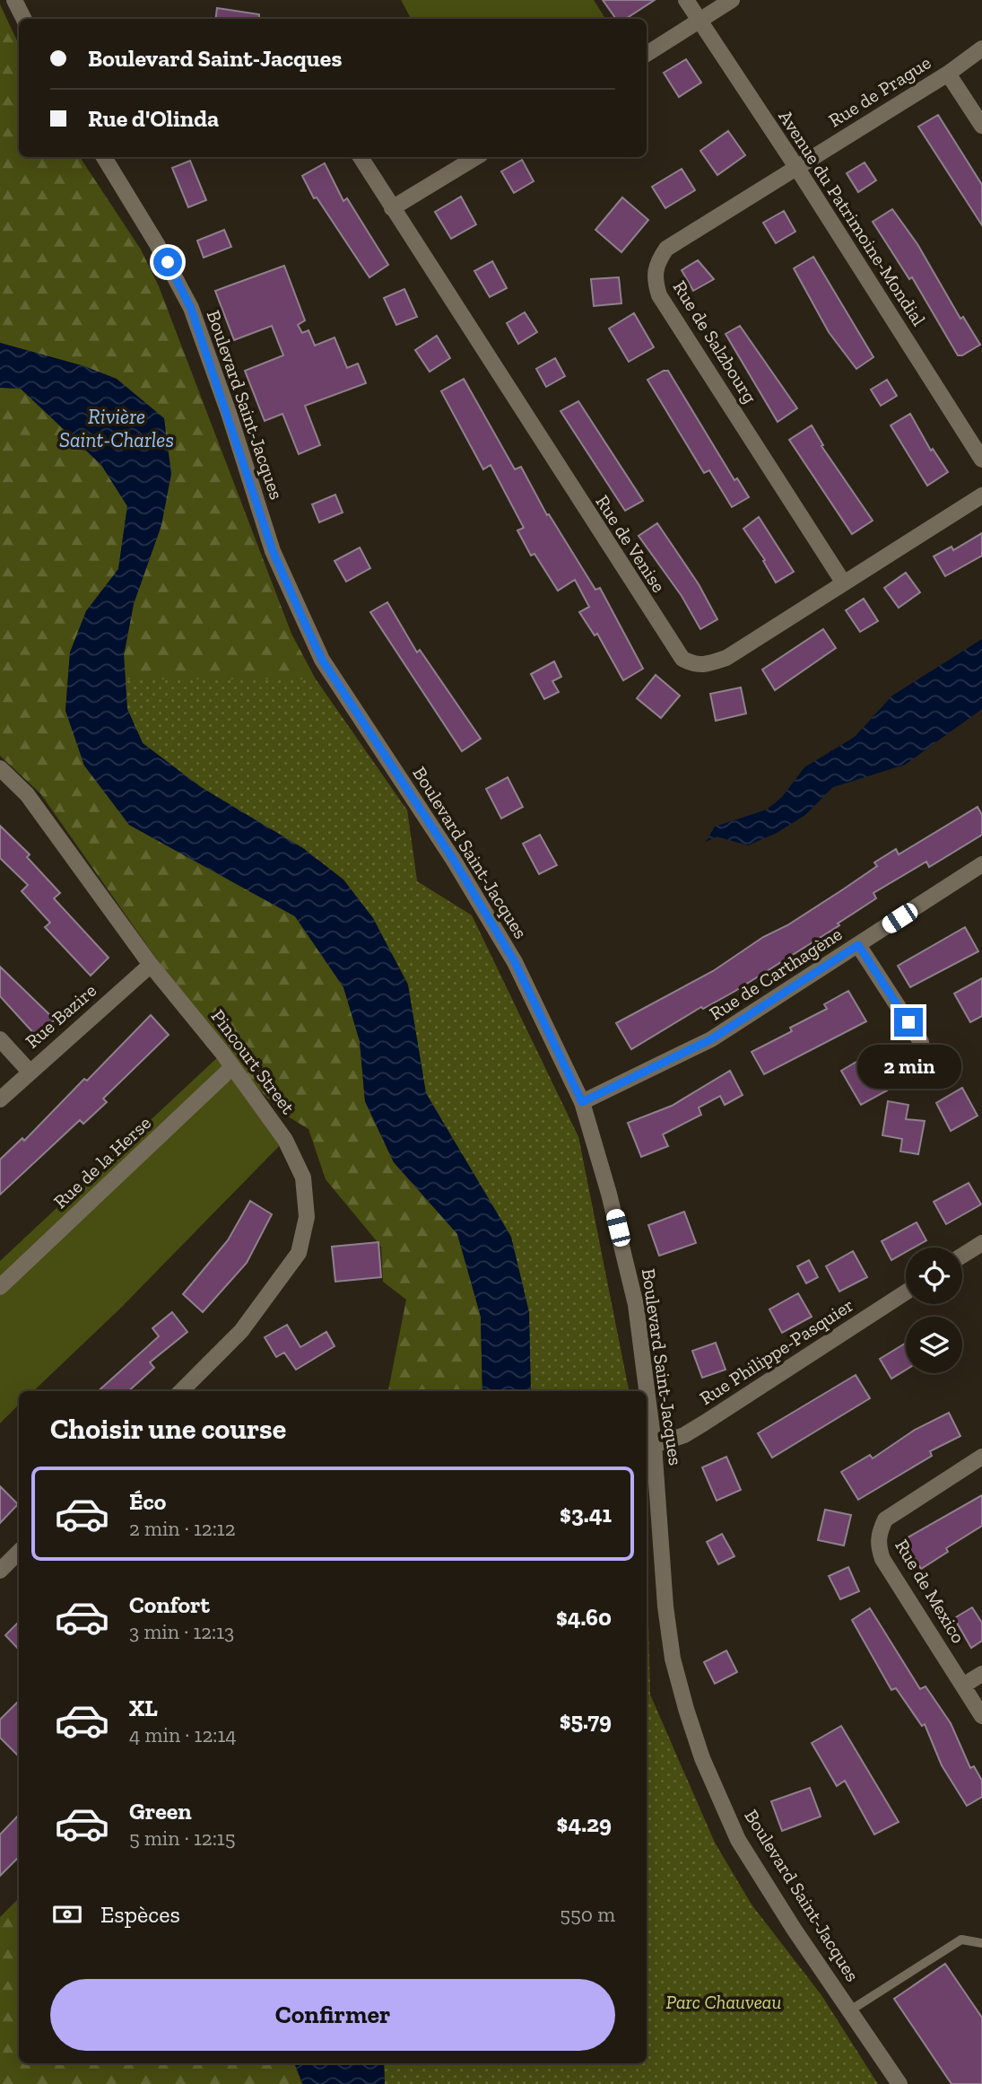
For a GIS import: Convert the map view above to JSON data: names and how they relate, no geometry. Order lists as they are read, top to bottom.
{
  "streets": {
    "street": [
      "Rue de Prague",
      "Avenue du Patrimoine-Mondial",
      "Rue de Salzbourg",
      "Boulevard Saint-Jacques",
      "Rue de Venise",
      "Rue de Carthagène",
      "Rue Bazire",
      "Pincourt Street",
      "Rue de la Herse",
      "Rue Philippe-Pasquier",
      "Rue de Mexico"
    ]
  },
  "crossings": [
    ["Rue de Prague", "Avenue du Patrimoine-Mondial"],
    ["Rue de Prague", "Rue de Salzbourg"],
    ["Avenue du Patrimoine-Mondial", "Rue de Salzbourg"],
    ["Rue de Salzbourg", "Rue de Venise"],
    ["Boulevard Saint-Jacques", "Rue de Carthagène"],
    ["Boulevard Saint-Jacques", "Rue Philippe-Pasquier"],
    ["Rue Bazire", "Pincourt Street"],
    ["Pincourt Street", "Rue de la Herse"]
  ],
  "water": ["Rivière Saint-Charles"],
  "parks": ["Parc Chauveau"],
  "page": {
    "banner": ["Boulevard Saint-Jacques", "Rue d'Olinda"],
    "bubble": "2 min",
    "heading": "Choisir une course",
    "list": [
      {
        "name": "Éco",
        "note": "2 min · 12:12",
        "value": "$3.41"
      },
      {
        "name": "Confort",
        "note": "3 min · 12:13",
        "value": "$4.60"
      },
      {
        "name": "XL",
        "note": "4 min · 12:14",
        "value": "$5.79"
      },
      {
        "name": "Green",
        "note": "5 min · 12:15",
        "value": "$4.29"
      }
    ],
    "pay": ["Espèces", "550 m"],
    "buttons": "Confirmer"
  }
}
